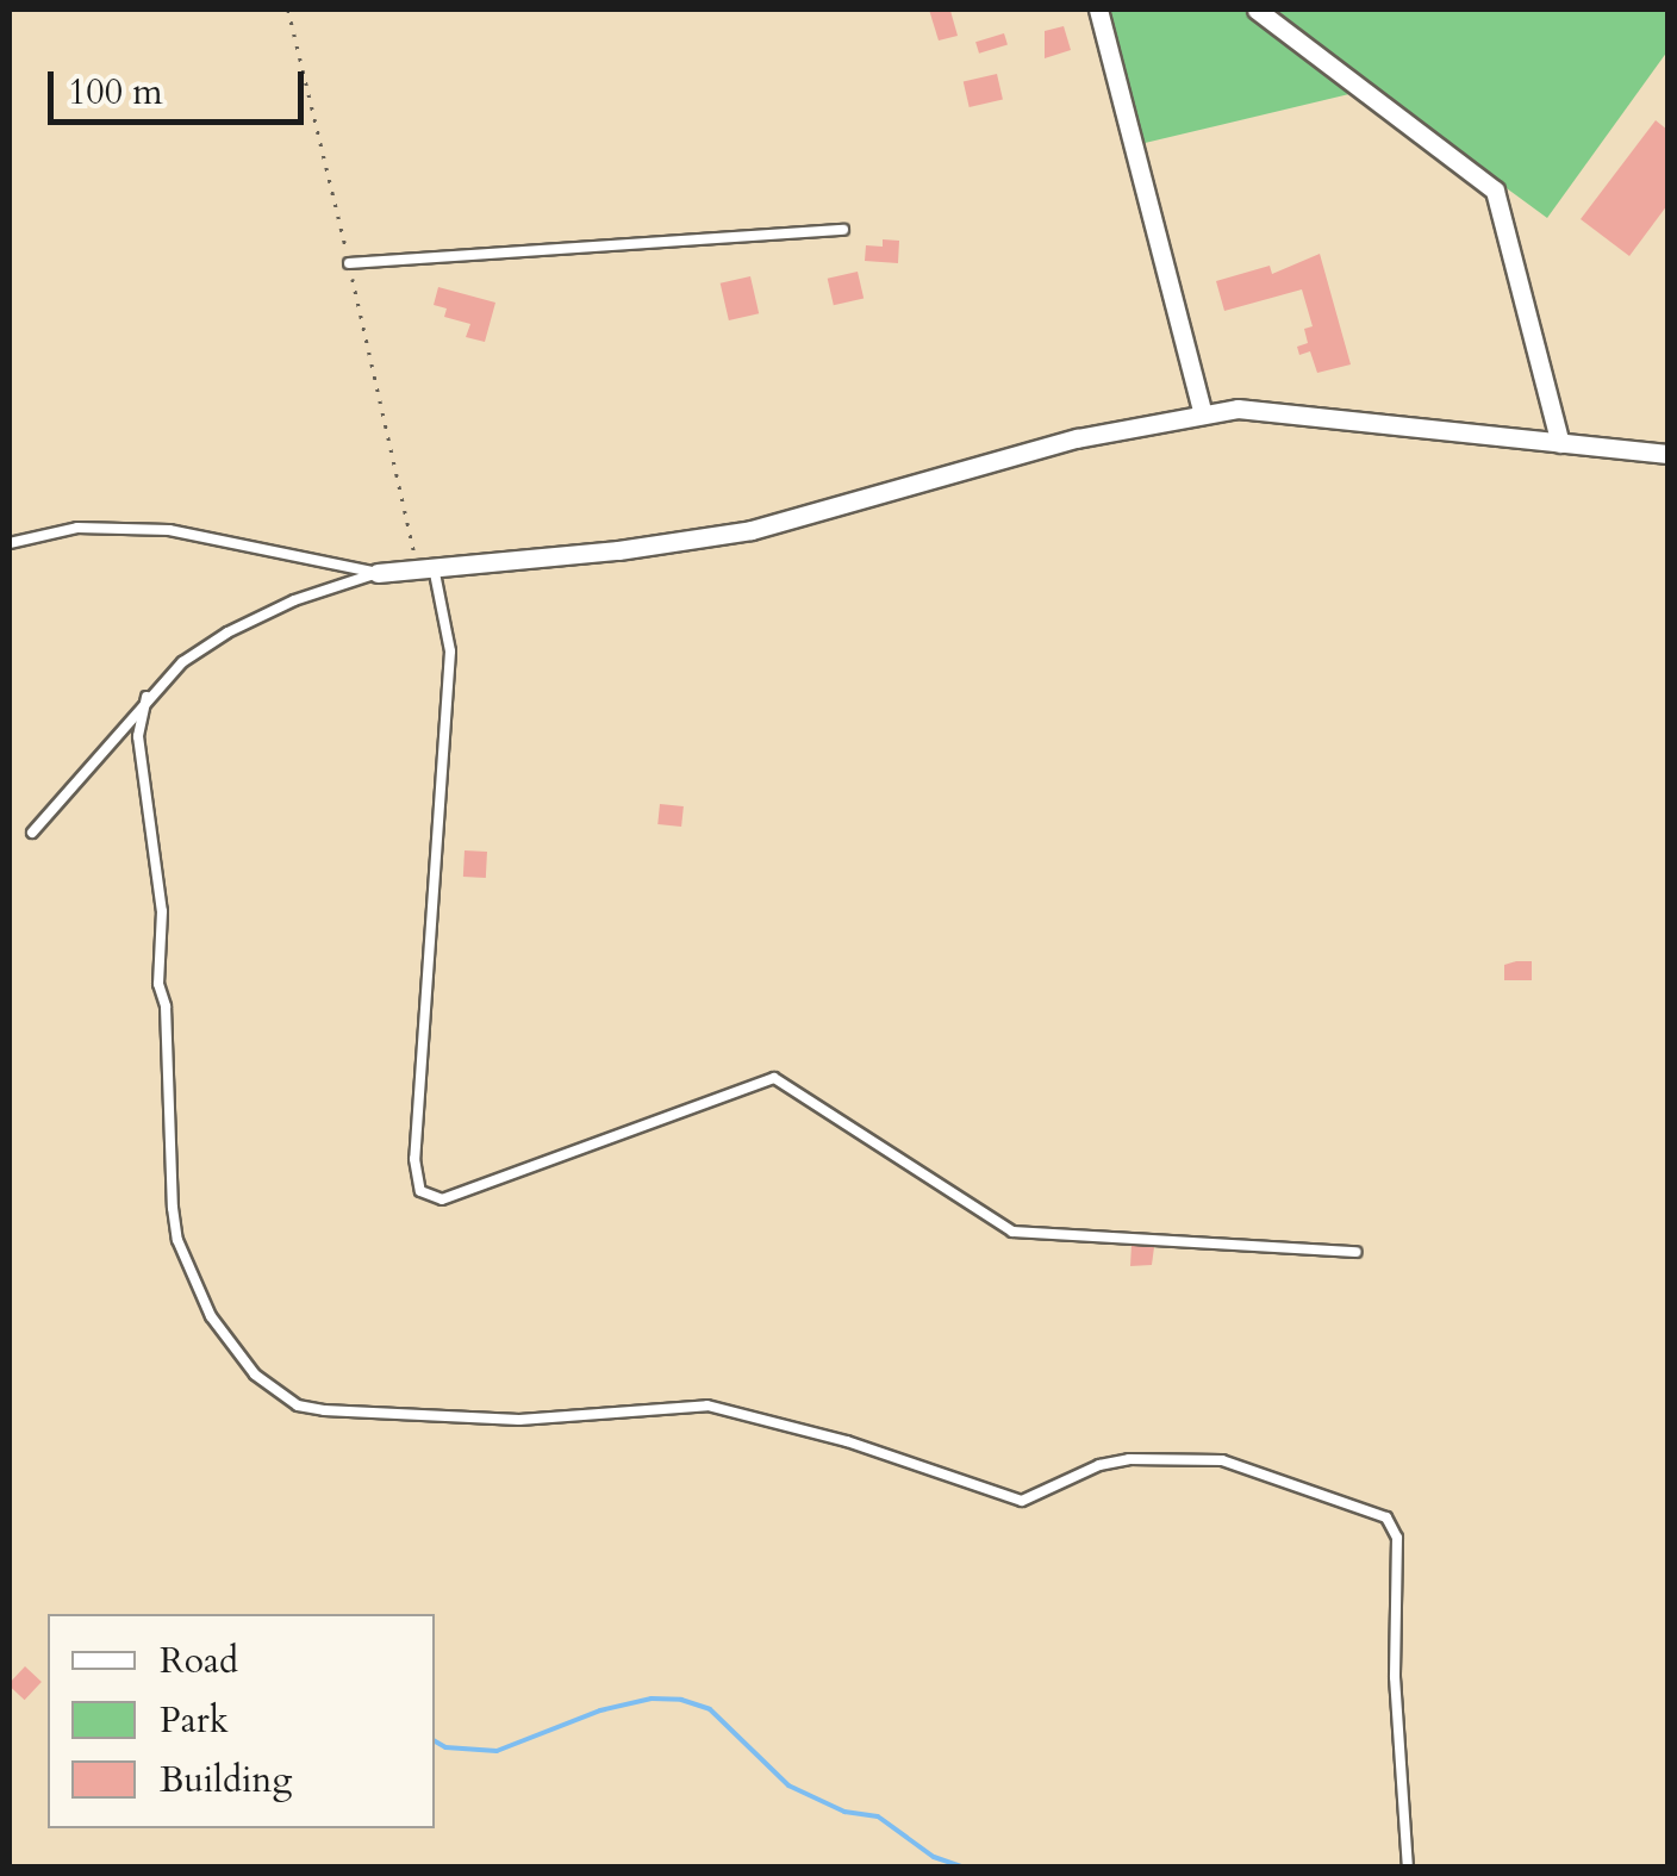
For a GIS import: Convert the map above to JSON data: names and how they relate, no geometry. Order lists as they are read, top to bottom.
{
  "legend": ["Road", "Park", "Building"],
  "scale_bar": "100 m"
}
